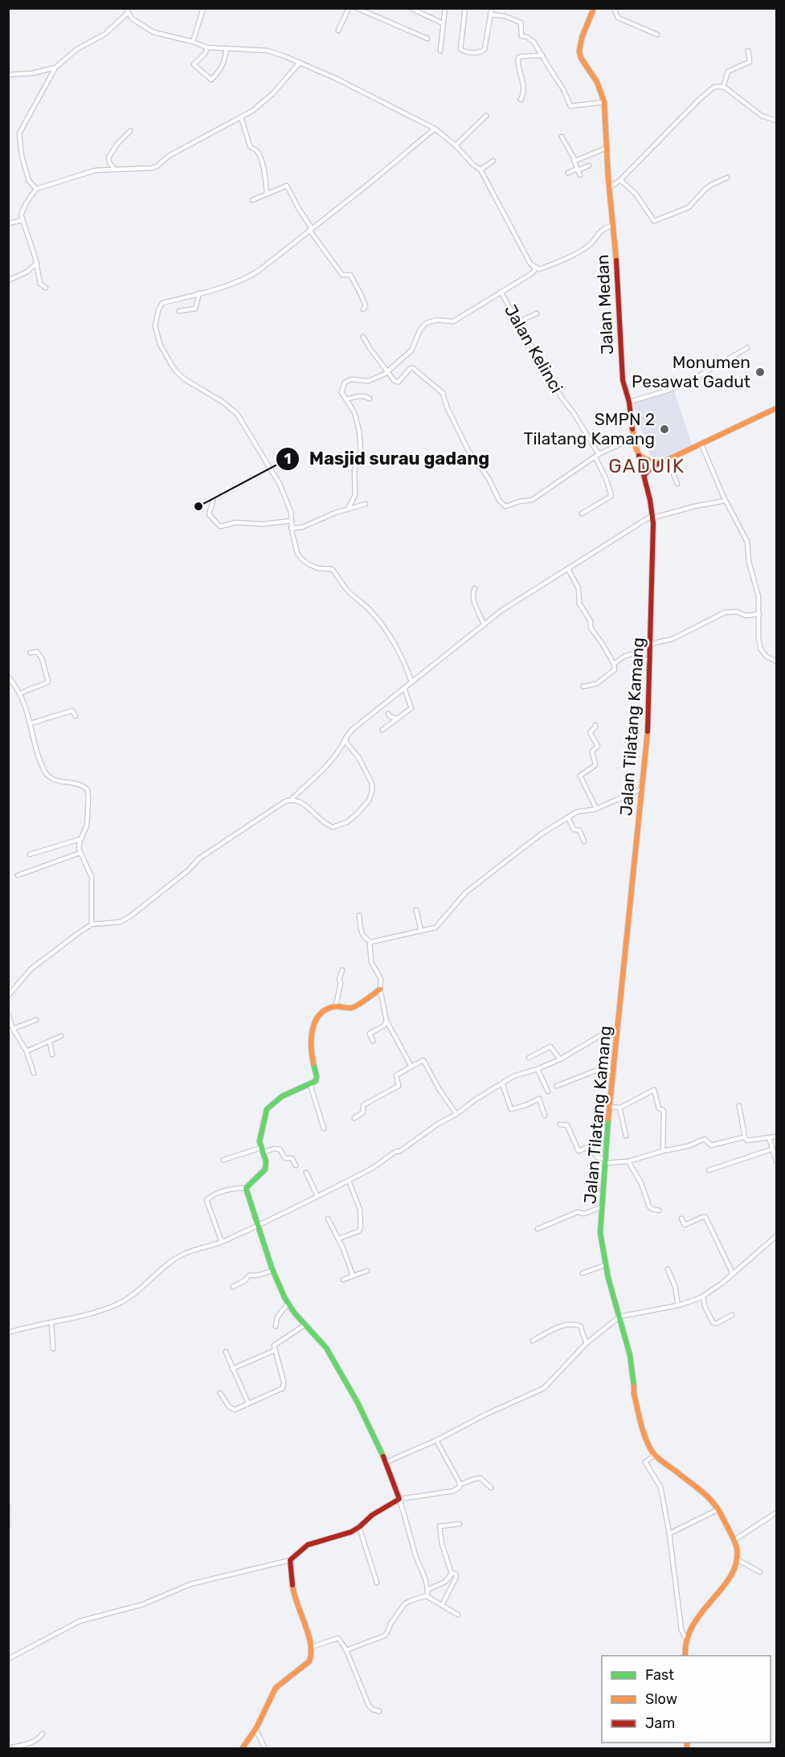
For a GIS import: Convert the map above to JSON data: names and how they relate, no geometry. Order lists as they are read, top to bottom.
{
  "streets": {
    "main road": ["Jalan Medan", "Jalan Tilatang Kamang"],
    "street": ["Jalan Kelinci"]
  },
  "crossings": [
    ["Jalan Medan", "Jalan Tilatang Kamang"]
  ],
  "districts": ["GADUIK"],
  "places": ["Monumen Pesawat Gadut", "SMPN 2 Tilatang Kamang", "Masjid surau gadang"],
  "legend": ["Fast", "Slow", "Jam"]
}
